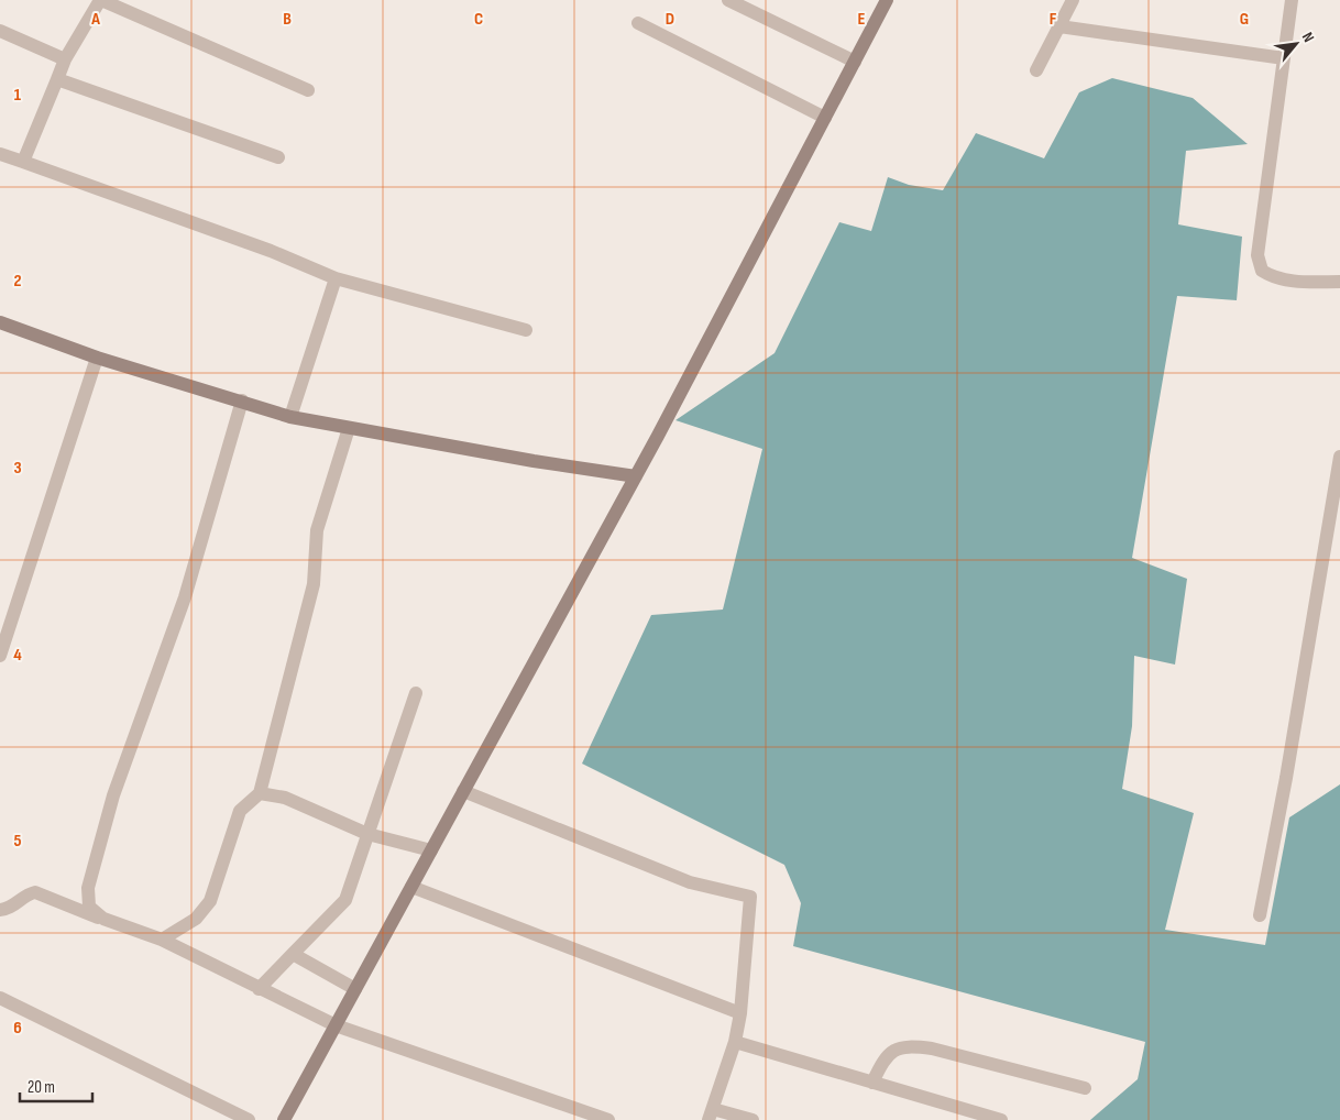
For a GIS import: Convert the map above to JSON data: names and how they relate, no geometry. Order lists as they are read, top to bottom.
{
  "scale_bar": "20 m",
  "north": "top right",
  "grid": {
    "columns": [
      "A",
      "B",
      "C",
      "D",
      "E",
      "F",
      "G"
    ],
    "rows": [
      "1",
      "2",
      "3",
      "4",
      "5",
      "6"
    ]
  }
}
